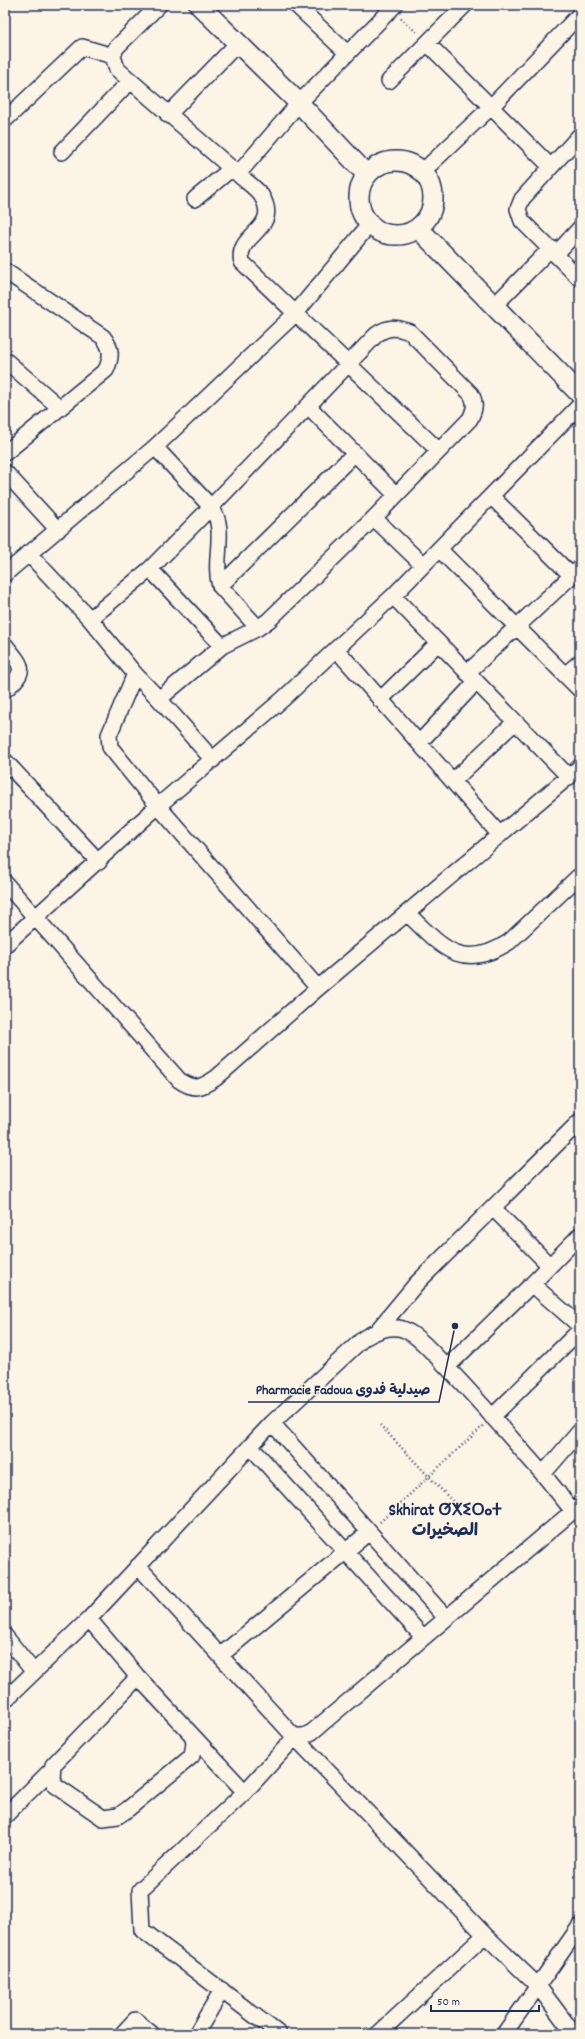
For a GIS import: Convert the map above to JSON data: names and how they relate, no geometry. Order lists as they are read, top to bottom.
{
  "districts": ["Skhirat ⵚⵅⵉⵔⴰⵜ الصخيرات"],
  "places": ["Pharmacie Fadoua صيدلية فدوى"],
  "scale_bar": "50 m"
}
